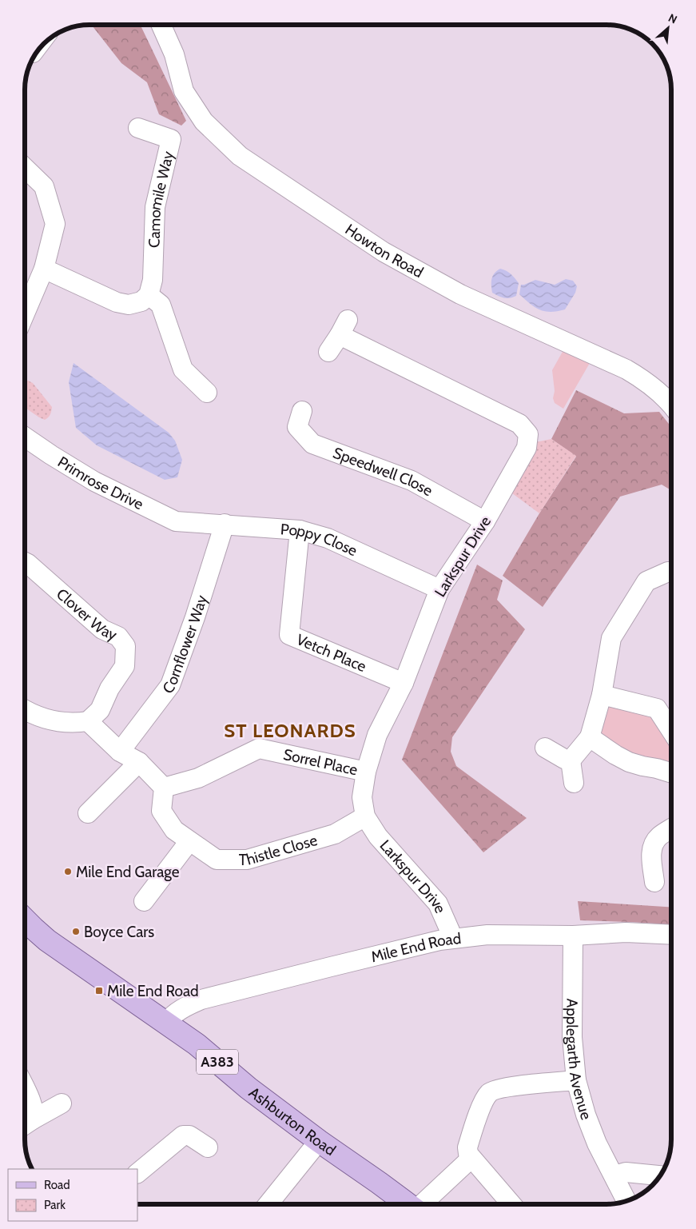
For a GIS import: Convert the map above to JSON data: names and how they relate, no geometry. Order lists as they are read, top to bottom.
{
  "streets": {
    "main road": ["A383", "Ashburton Road"],
    "street": [
      "Camomile Way",
      "Howton Road",
      "Speedwell Close",
      "Primrose Drive",
      "Poppy Close",
      "Larkspur Drive",
      "Clover Way",
      "Cornflower Way",
      "Vetch Place",
      "Sorrel Place",
      "Thistle Close",
      "Mile End Road",
      "Applegarth Avenue"
    ]
  },
  "crossings": [
    ["Speedwell Close", "Larkspur Drive"],
    ["Primrose Drive", "Poppy Close"],
    ["Poppy Close", "Larkspur Drive"],
    ["Poppy Close", "Cornflower Way"],
    ["Poppy Close", "Vetch Place"],
    ["Larkspur Drive", "Vetch Place"],
    ["Larkspur Drive", "Sorrel Place"],
    ["Larkspur Drive", "Thistle Close"],
    ["Sorrel Place", "Thistle Close"],
    ["Mile End Road", "Applegarth Avenue"],
    ["Mile End Road", "Ashburton Road"]
  ],
  "districts": ["ST LEONARDS"],
  "places": {
    "other": ["Mile End Garage", "Boyce Cars"],
    "transit": ["Mile End Road"]
  },
  "legend": ["Road", "Park"],
  "north": "top right"
}
